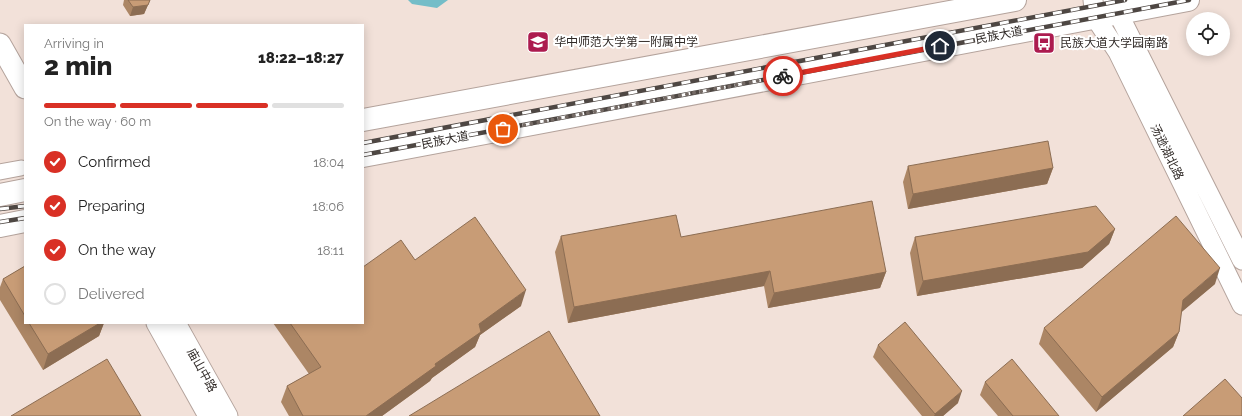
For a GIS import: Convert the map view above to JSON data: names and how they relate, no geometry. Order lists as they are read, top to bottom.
{
  "streets": {
    "main road": ["民族大道"],
    "street": ["汤逊湖北路", "庙山中路"]
  },
  "crossings": [
    ["民族大道", "汤逊湖北路"]
  ],
  "places": {
    "school or university": ["华中师范大学第一附属中学"],
    "bus stop": ["民族大道大学园南路"]
  },
  "page": {
    "heading": ["2 min", "Arriving in", "18:22–18:27"],
    "bar": "On the way · 60 m",
    "list": [
      ["Confirmed", "18:04"],
      ["Preparing", "18:06"],
      ["On the way", "18:11"],
      "Delivered"
    ]
  }
}
